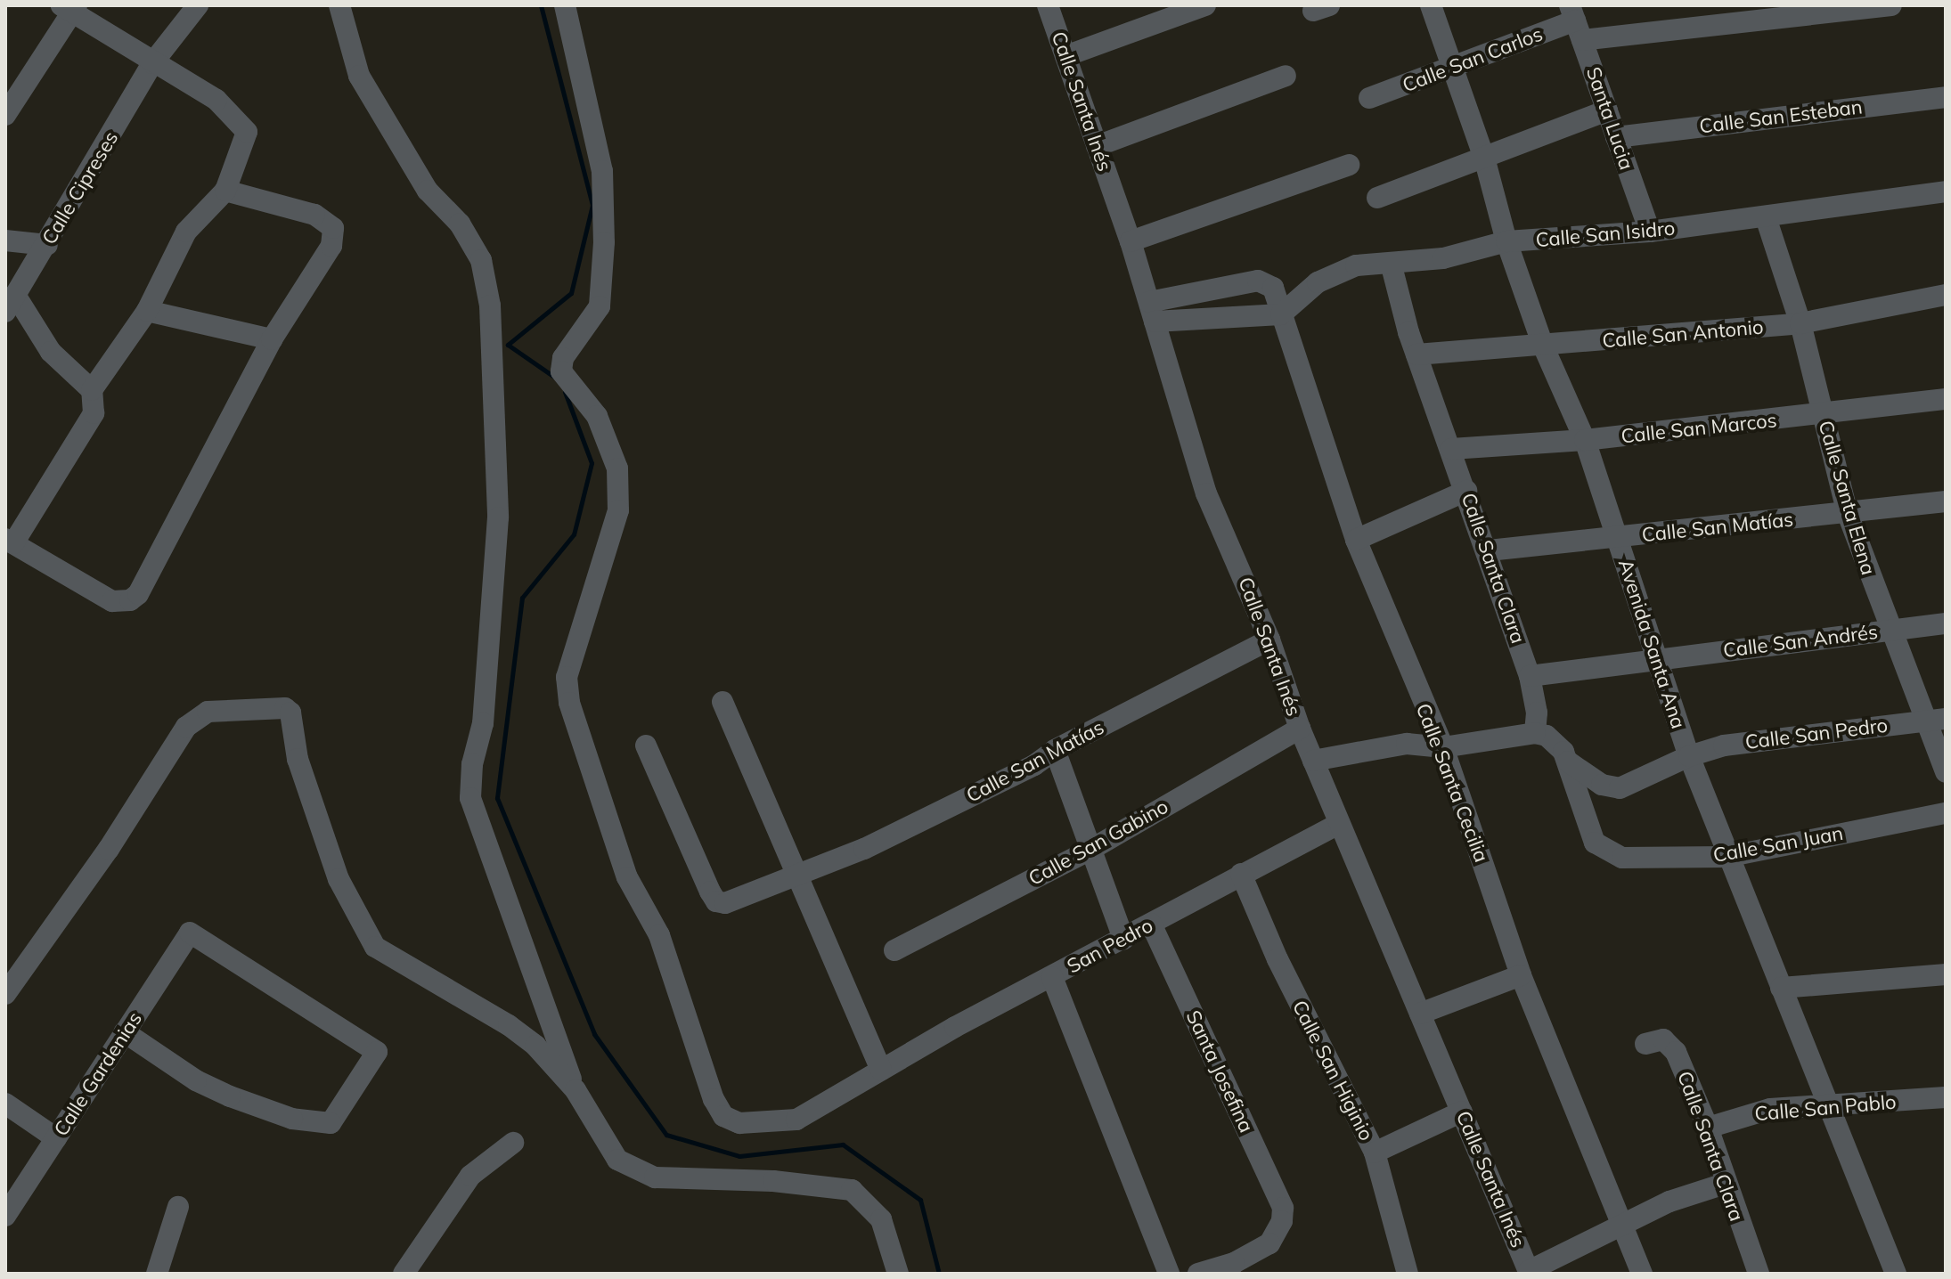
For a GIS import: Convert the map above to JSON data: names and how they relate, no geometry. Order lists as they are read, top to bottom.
{
  "streets": {
    "street": [
      "Calle San Carlos",
      "Calle Santa Inés",
      "Calle San Esteban",
      "Santa Lucia",
      "Calle Cipreses",
      "Calle San Isidro",
      "Calle San Antonio",
      "Calle San Marcos",
      "Calle Santa Elena",
      "Calle San Matías",
      "Calle Santa Clara",
      "Calle San Andrés",
      "Avenida Santa Ana",
      "Calle San Pedro",
      "Calle Santa Cecilia",
      "Calle San Gabino",
      "Calle San Juan",
      "San Pedro",
      "Calle San Higinio",
      "Santa Josefina",
      "Calle Gardenias",
      "Calle San Pablo"
    ]
  },
  "crossings": [
    ["Calle San Carlos", "Santa Lucia"],
    ["Calle San Carlos", "Avenida Santa Ana"],
    ["Calle Santa Inés", "Calle San Matías"],
    ["Calle Santa Inés", "Calle Santa Cecilia"],
    ["Calle Santa Inés", "Calle San Gabino"],
    ["Calle Santa Inés", "San Pedro"],
    ["Calle San Esteban", "Santa Lucia"],
    ["Santa Lucia", "Calle San Isidro"],
    ["Calle San Isidro", "Calle Santa Elena"],
    ["Calle San Isidro", "Calle Santa Clara"],
    ["Calle San Isidro", "Avenida Santa Ana"],
    ["Calle San Isidro", "Calle Santa Cecilia"],
    ["Calle San Antonio", "Calle Santa Elena"],
    ["Calle San Antonio", "Calle Santa Clara"],
    ["Calle San Antonio", "Avenida Santa Ana"],
    ["Calle San Marcos", "Calle Santa Elena"],
    ["Calle San Marcos", "Calle Santa Clara"],
    ["Calle San Marcos", "Avenida Santa Ana"],
    ["Calle Santa Elena", "Calle San Matías"],
    ["Calle Santa Elena", "Calle San Andrés"],
    ["Calle Santa Elena", "Calle San Pedro"],
    ["Calle San Matías", "Calle Santa Clara"],
    ["Calle San Matías", "Avenida Santa Ana"],
    ["Calle Santa Clara", "Calle San Pablo"],
    ["Calle San Andrés", "Avenida Santa Ana"],
    ["Avenida Santa Ana", "Calle San Pedro"],
    ["Avenida Santa Ana", "Calle San Juan"],
    ["Avenida Santa Ana", "Calle San Pablo"],
    ["Calle San Pedro", "Calle San Juan"],
    ["San Pedro", "Calle San Higinio"],
    ["San Pedro", "Santa Josefina"]
  ]
}
